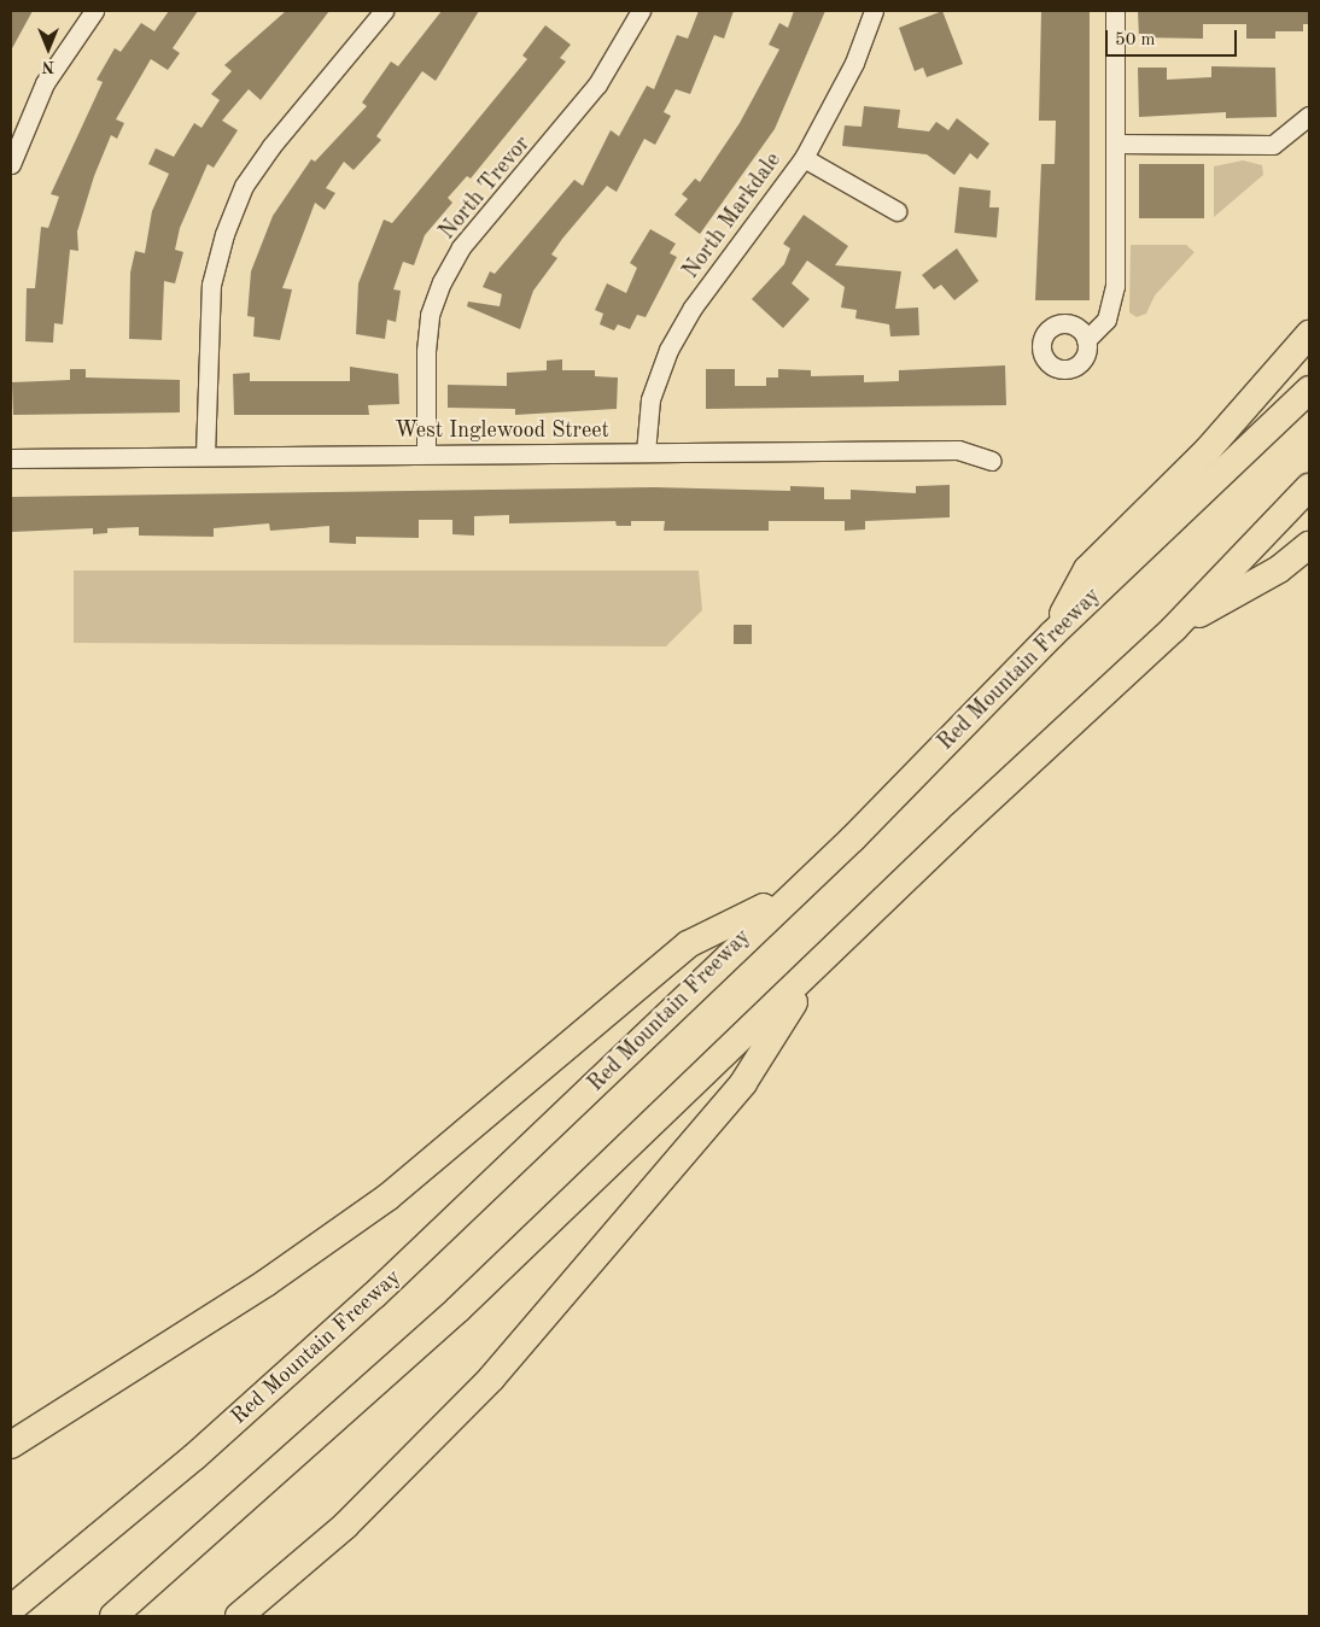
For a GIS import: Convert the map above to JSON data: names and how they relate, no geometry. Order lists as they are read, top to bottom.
{
  "streets": {
    "highway": ["Red Mountain Freeway"],
    "street": ["North Trevor", "North Markdale", "West Inglewood Street"]
  },
  "crossings": [
    ["North Trevor", "West Inglewood Street"],
    ["North Markdale", "West Inglewood Street"]
  ],
  "scale_bar": "50 m",
  "north": "bottom"
}
